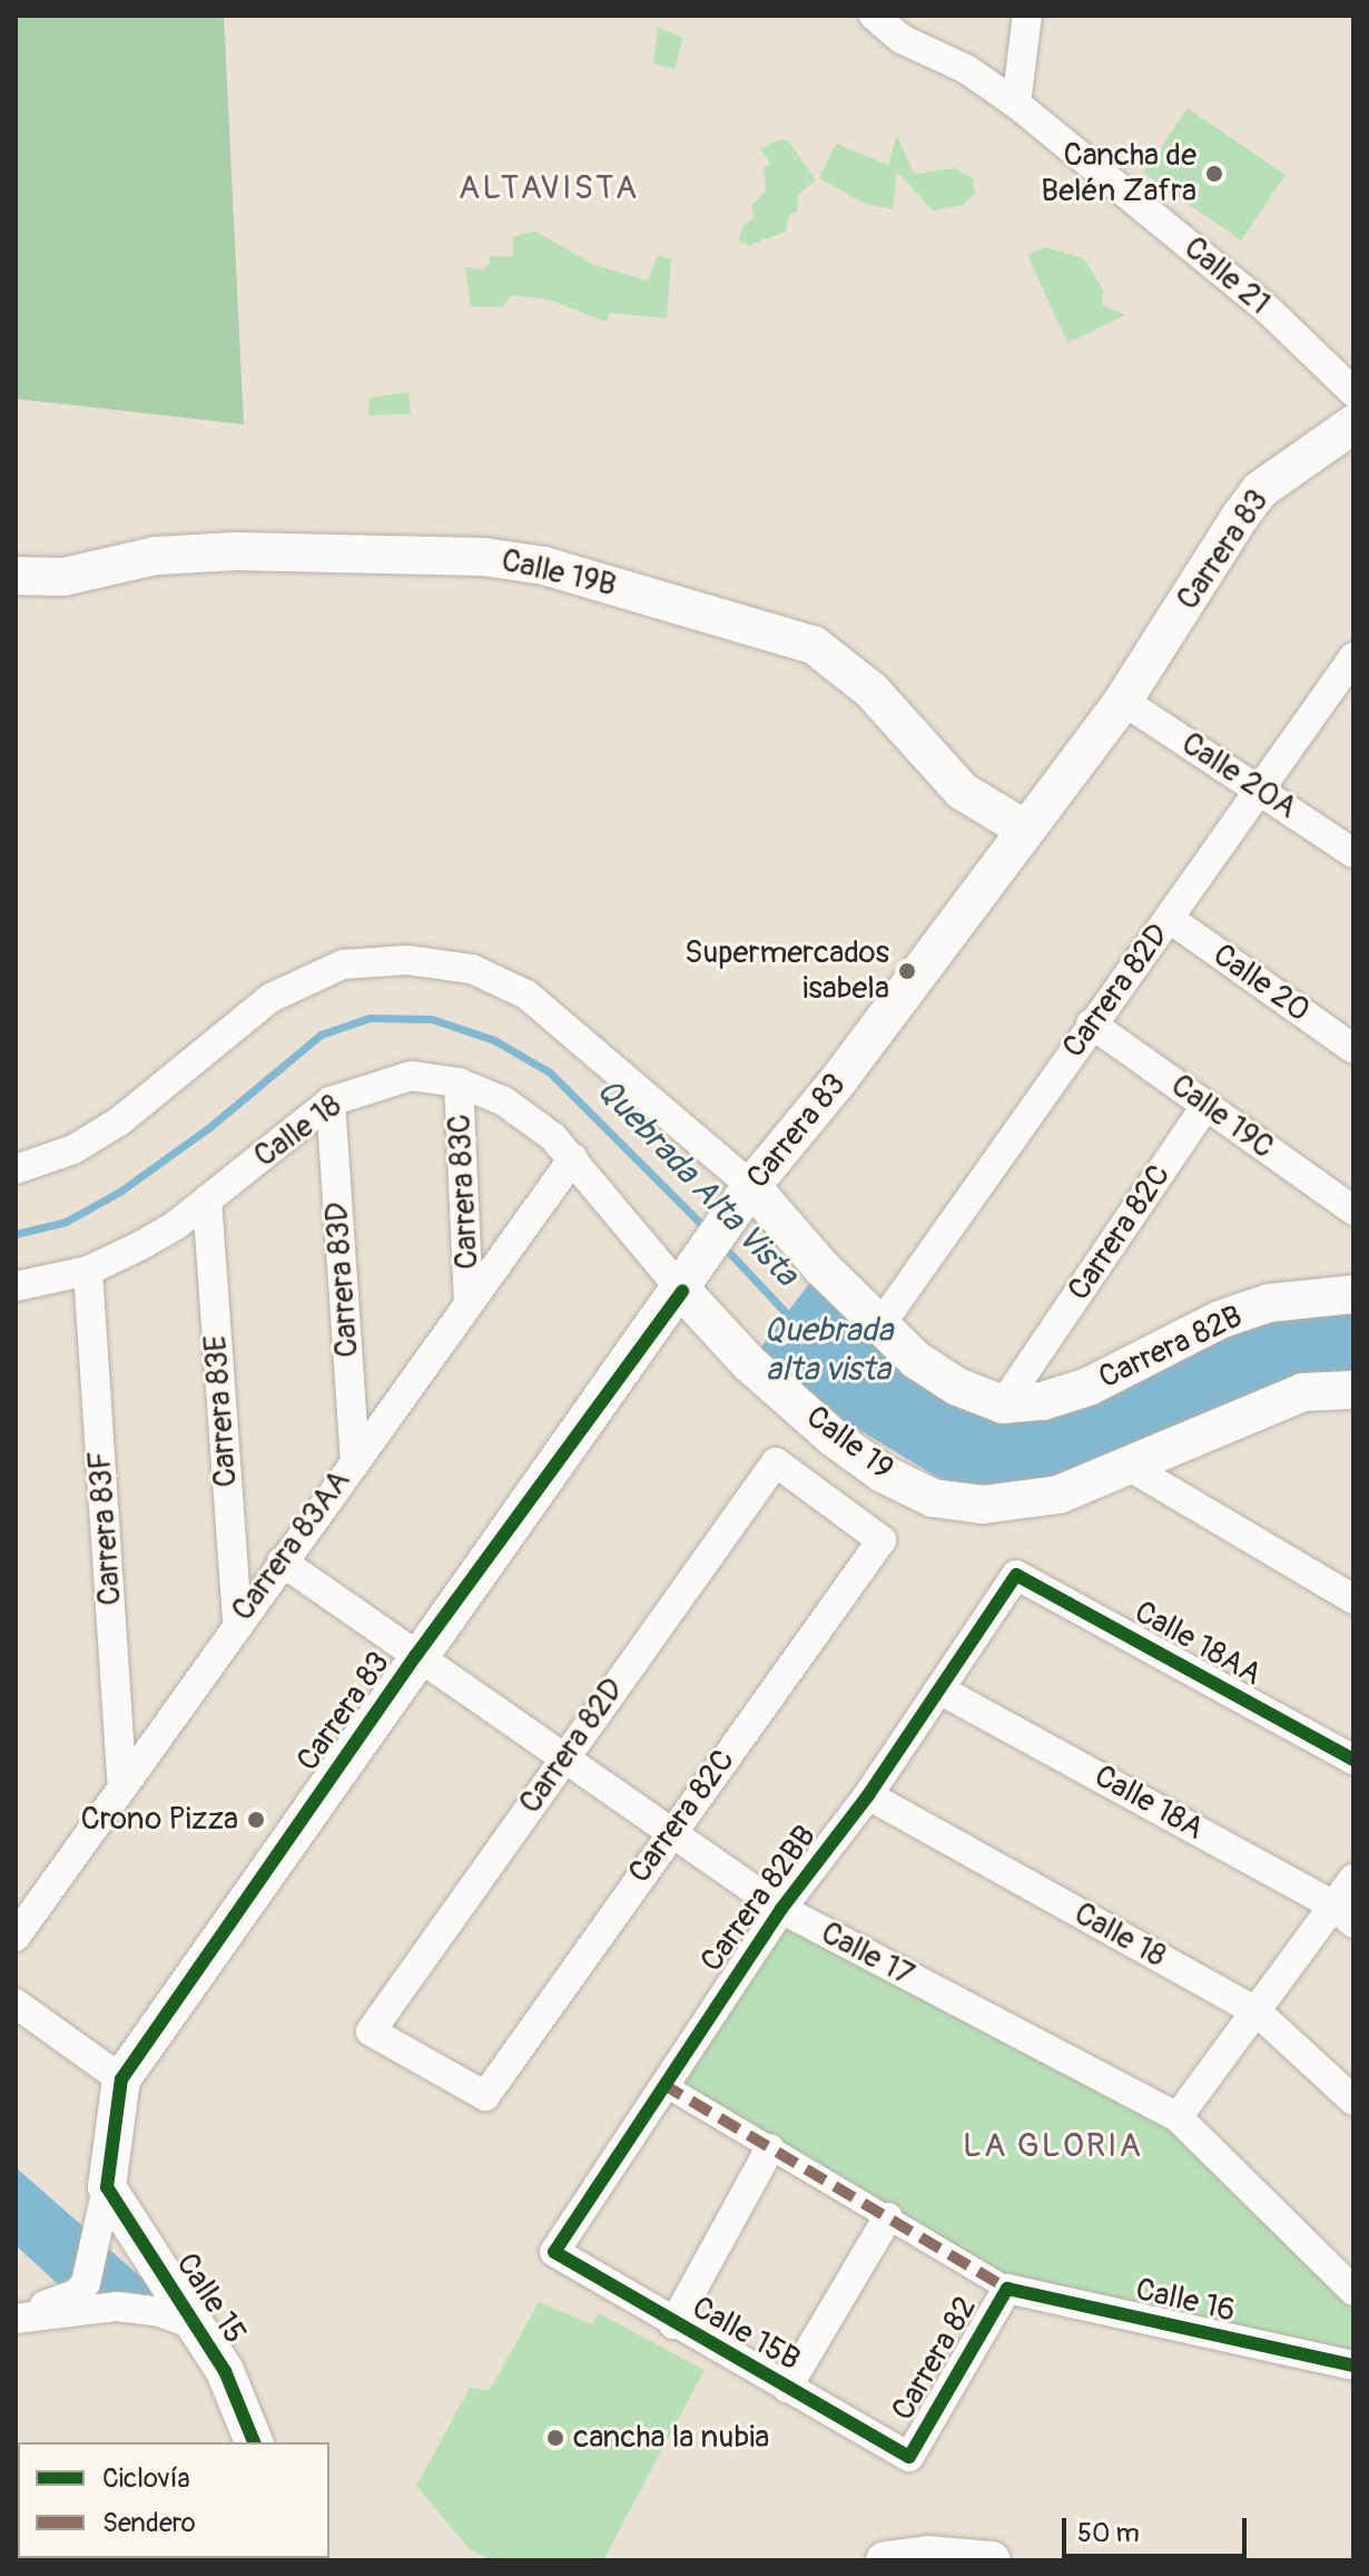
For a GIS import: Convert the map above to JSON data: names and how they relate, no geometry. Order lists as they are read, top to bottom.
{
  "streets": {
    "street": [
      "Calle 21",
      "Carrera 83",
      "Calle 19B",
      "Calle 20A",
      "Calle 20",
      "Carrera 82D",
      "Calle 19C",
      "Calle 18",
      "Carrera 83C",
      "Carrera 82C",
      "Carrera 83D",
      "Carrera 82B",
      "Carrera 83E",
      "Calle 19",
      "Carrera 83F",
      "Carrera 83AA",
      "Calle 18AA",
      "Calle 18A",
      "Carrera 82BB",
      "Calle 17",
      "Calle 15",
      "Calle 16",
      "Calle 15B",
      "Carrera 82"
    ]
  },
  "crossings": [
    ["Carrera 83", "Calle 19B"],
    ["Carrera 83", "Calle 20A"],
    ["Carrera 83", "Calle 18"],
    ["Carrera 83", "Calle 19"],
    ["Carrera 83", "Calle 17"],
    ["Carrera 83", "Calle 15"],
    ["Calle 20A", "Carrera 82D"],
    ["Calle 20", "Carrera 82D"],
    ["Carrera 82D", "Calle 19C"],
    ["Carrera 82D", "Carrera 82C"],
    ["Carrera 82D", "Calle 17"],
    ["Calle 19C", "Carrera 82C"],
    ["Calle 18", "Carrera 83C"],
    ["Calle 18", "Carrera 83D"],
    ["Calle 18", "Carrera 83E"],
    ["Calle 18", "Calle 19"],
    ["Calle 18", "Carrera 83F"],
    ["Calle 18", "Carrera 83AA"],
    ["Calle 18", "Carrera 82BB"],
    ["Carrera 83C", "Carrera 83AA"],
    ["Carrera 82C", "Carrera 82B"],
    ["Carrera 82C", "Calle 17"],
    ["Carrera 83D", "Carrera 83AA"],
    ["Carrera 83E", "Carrera 83AA"],
    ["Carrera 83F", "Carrera 83AA"],
    ["Carrera 83AA", "Calle 17"],
    ["Calle 18AA", "Carrera 82BB"],
    ["Calle 18A", "Carrera 82BB"],
    ["Carrera 82BB", "Calle 17"],
    ["Carrera 82BB", "Calle 15B"],
    ["Calle 16", "Carrera 82"],
    ["Calle 15B", "Carrera 82"]
  ],
  "districts": ["ALTAVISTA", "LA GLORIA"],
  "water": ["Quebrada Alta Vista", "Quebrada alta vista"],
  "places": [
    "Cancha de Belén Zafra",
    "Supermercados isabela",
    "Crono Pizza",
    "cancha la nubia"
  ],
  "legend": ["Ciclovía", "Sendero"],
  "scale_bar": "50 m"
}
